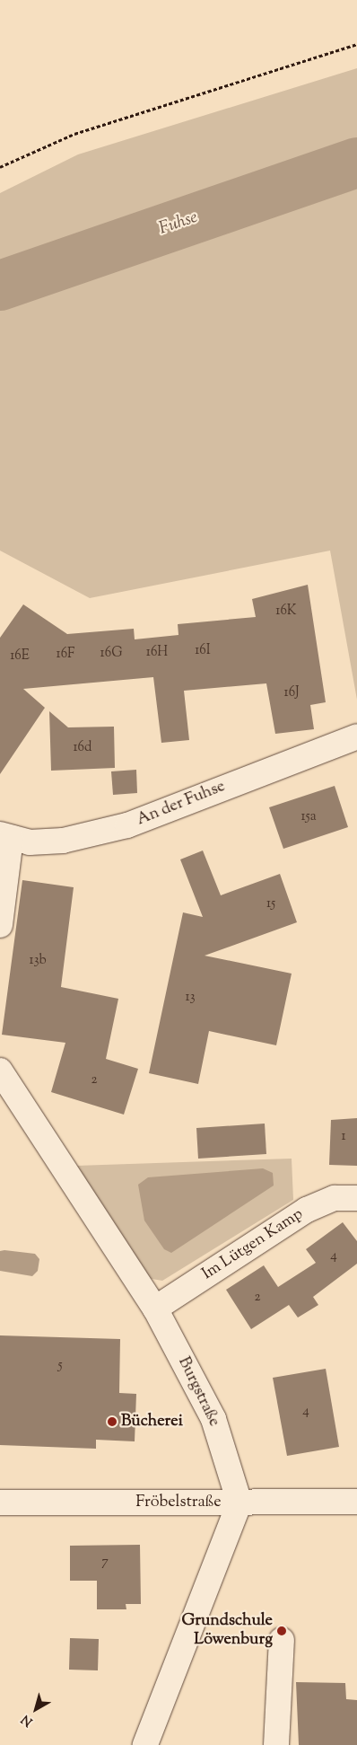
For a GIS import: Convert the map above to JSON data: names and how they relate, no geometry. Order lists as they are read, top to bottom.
{
  "streets": {
    "street": [
      "An der Fuhse",
      "Im Lütgen Kamp",
      "Burgstraße",
      "Fröbelstraße"
    ]
  },
  "crossings": [
    ["Im Lütgen Kamp", "Burgstraße"],
    ["Burgstraße", "Fröbelstraße"]
  ],
  "water": ["Fuhse"],
  "places": ["Bücherei", "Grundschule Löwenburg"],
  "house_numbers": [
    "16K",
    "16I",
    "16H",
    "16G",
    "16F",
    "16E",
    "16J",
    "16d",
    "15a",
    "15",
    "13b",
    "13",
    "2",
    "1",
    "4",
    "2",
    "5",
    "4",
    "7"
  ],
  "north": "bottom left"
}
